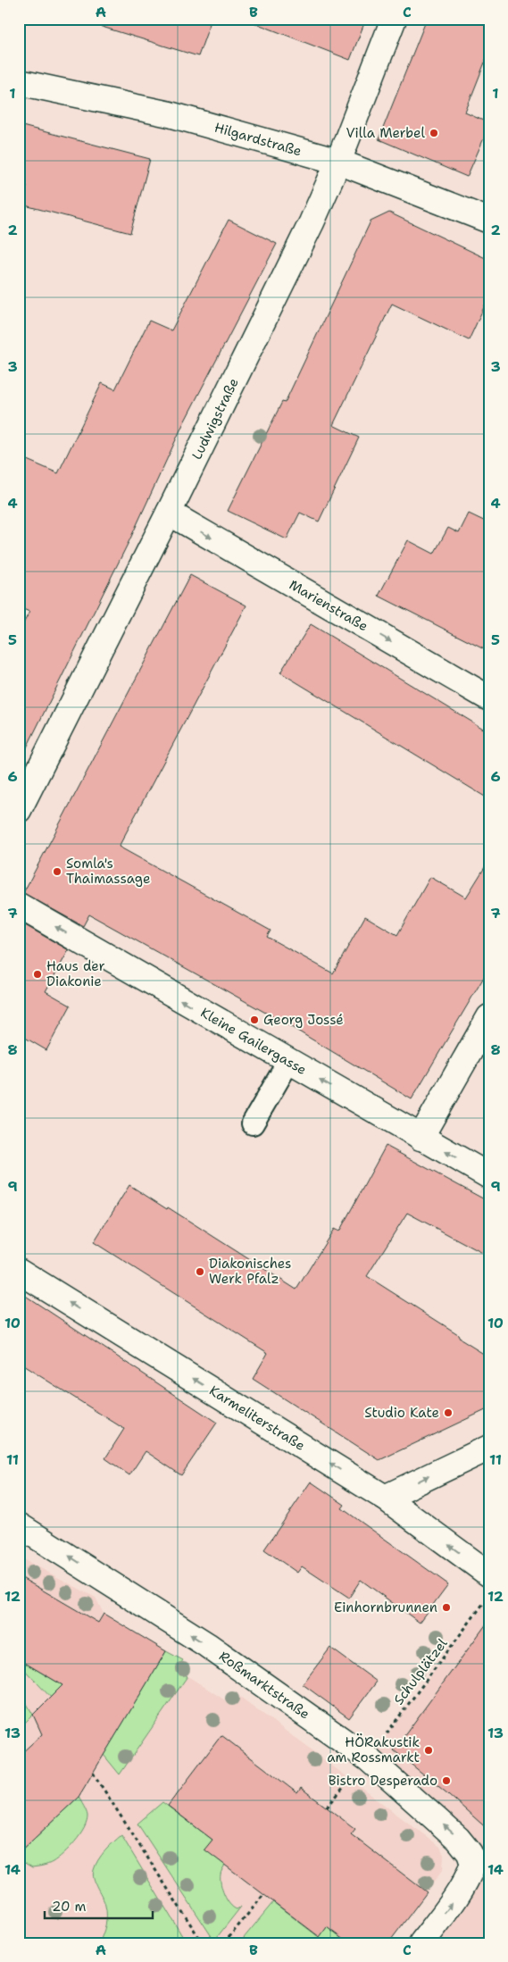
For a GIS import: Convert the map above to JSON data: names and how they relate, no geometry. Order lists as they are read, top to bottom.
{
  "streets": {
    "street": [
      "Hilgardstraße",
      "Ludwigstraße",
      "Marienstraße",
      "Kleine Gailergasse",
      "Karmeliterstraße",
      "Roßmarktstraße"
    ],
    "path": ["Schulplätzel"]
  },
  "crossings": [
    ["Hilgardstraße", "Ludwigstraße"],
    ["Ludwigstraße", "Marienstraße"],
    ["Schulplätzel", "Roßmarktstraße"]
  ],
  "one_way": [
    "Marienstraße",
    "Kleine Gailergasse",
    "Karmeliterstraße",
    "Roßmarktstraße"
  ],
  "places": [
    "Villa Merbel",
    "Somla's Thaimassage",
    "Haus der Diakonie",
    "Georg Jossé",
    "Diakonisches Werk Pfalz",
    "Studio Kate",
    "Einhornbrunnen",
    "HÖRakustik am Rossmarkt",
    "Bistro Desperado"
  ],
  "scale_bar": "20 m",
  "grid": {
    "columns": ["A", "B", "C"],
    "rows": [
      "1",
      "2",
      "3",
      "4",
      "5",
      "6",
      "7",
      "8",
      "9",
      "10",
      "11",
      "12",
      "13",
      "14"
    ]
  }
}
